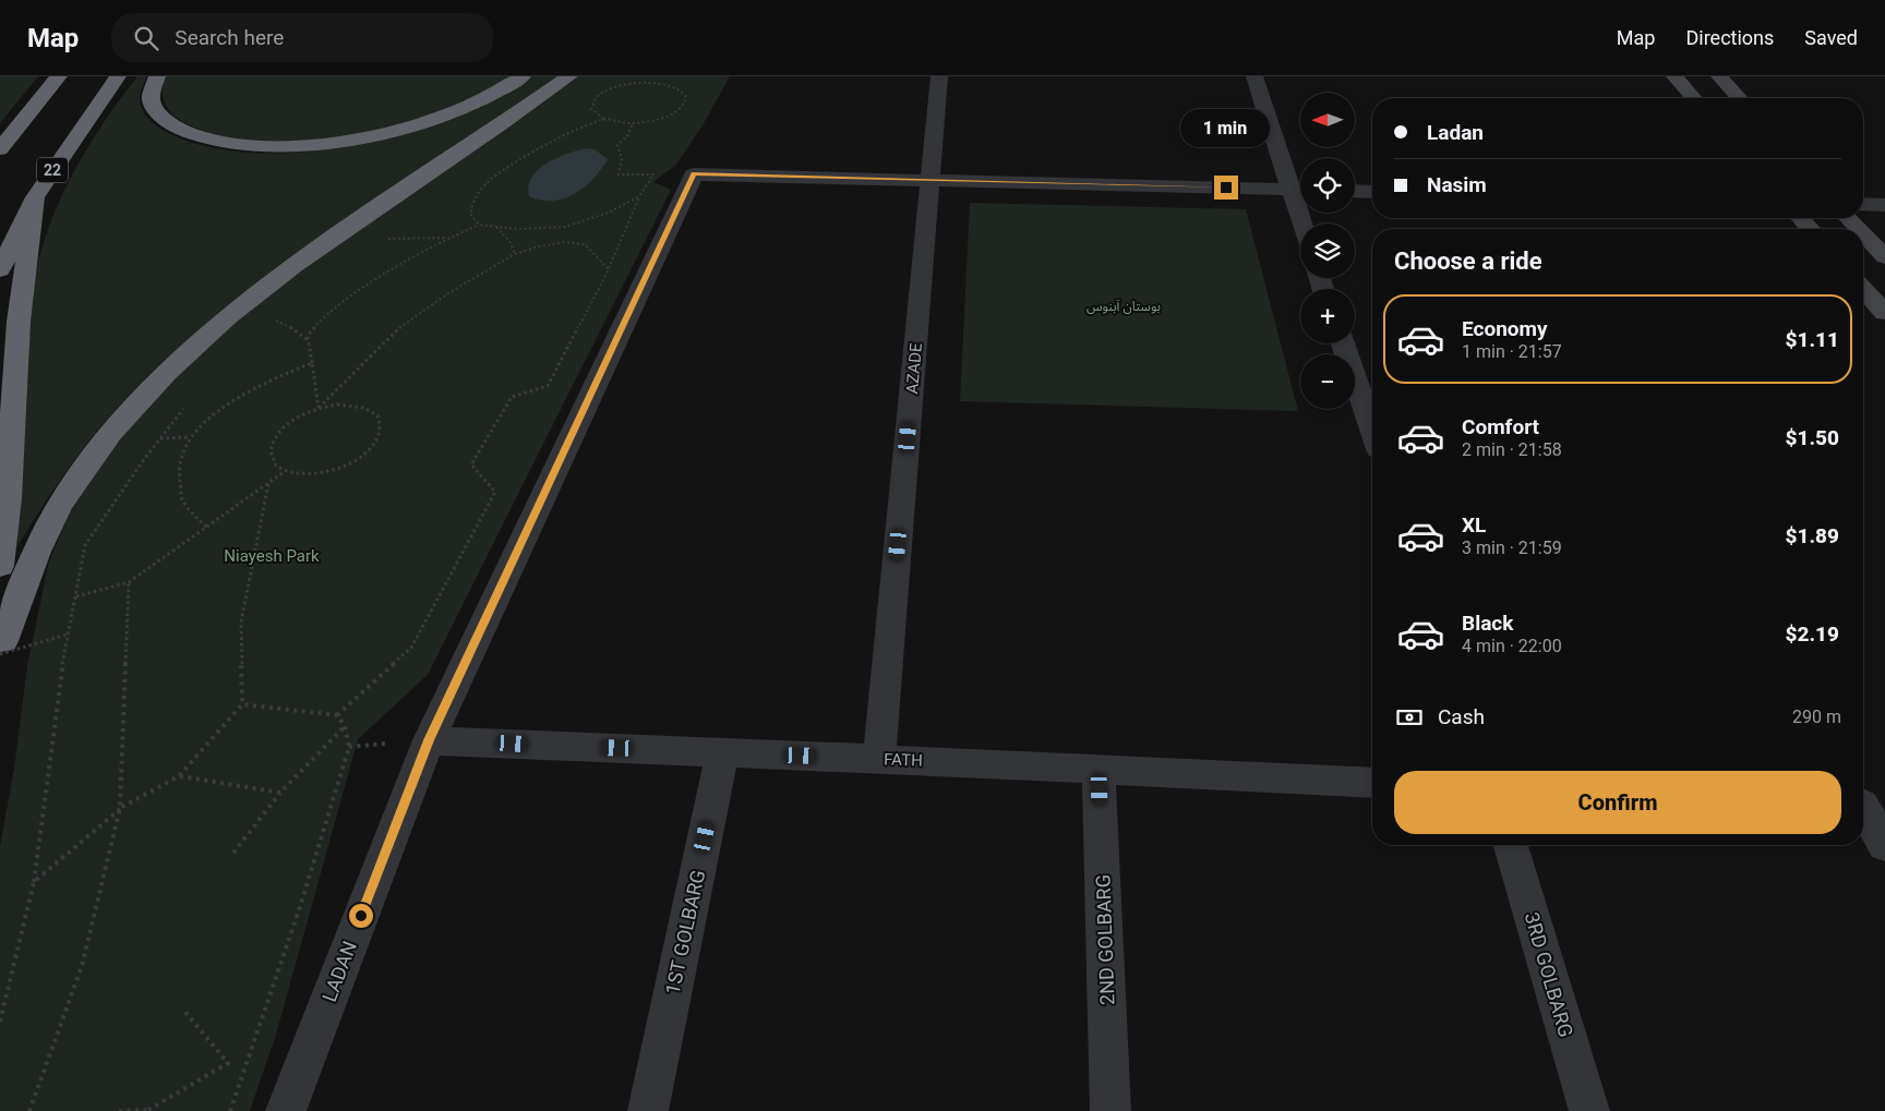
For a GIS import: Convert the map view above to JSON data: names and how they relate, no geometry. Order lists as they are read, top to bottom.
{
  "streets": {
    "highway": ["22"],
    "street": [
      "AZADE",
      "FATH",
      "1ST GOLBARG",
      "2ND GOLBARG",
      "LADAN",
      "3RD GOLBARG"
    ]
  },
  "crossings": [
    ["AZADE", "FATH"],
    ["AZADE", "LADAN"],
    ["FATH", "1ST GOLBARG"],
    ["FATH", "2ND GOLBARG"],
    ["FATH", "LADAN"]
  ],
  "parks": ["بوستان آبنوس", "Niayesh Park"],
  "north": "left",
  "page": {
    "header": "Map",
    "search": "Search here",
    "nav": ["Map", "Directions", "Saved"],
    "map_buttons": ["+", "−"],
    "banner": ["Ladan", "Nasim"],
    "bubble": "1 min",
    "heading": "Choose a ride",
    "list": [
      {
        "name": "Economy",
        "note": "1 min · 21:57",
        "value": "$1.11"
      },
      {
        "name": "Comfort",
        "note": "2 min · 21:58",
        "value": "$1.50"
      },
      {
        "name": "XL",
        "note": "3 min · 21:59",
        "value": "$1.89"
      },
      {
        "name": "Black",
        "note": "4 min · 22:00",
        "value": "$2.19"
      }
    ],
    "pay": ["Cash", "290 m"],
    "buttons": "Confirm"
  }
}
